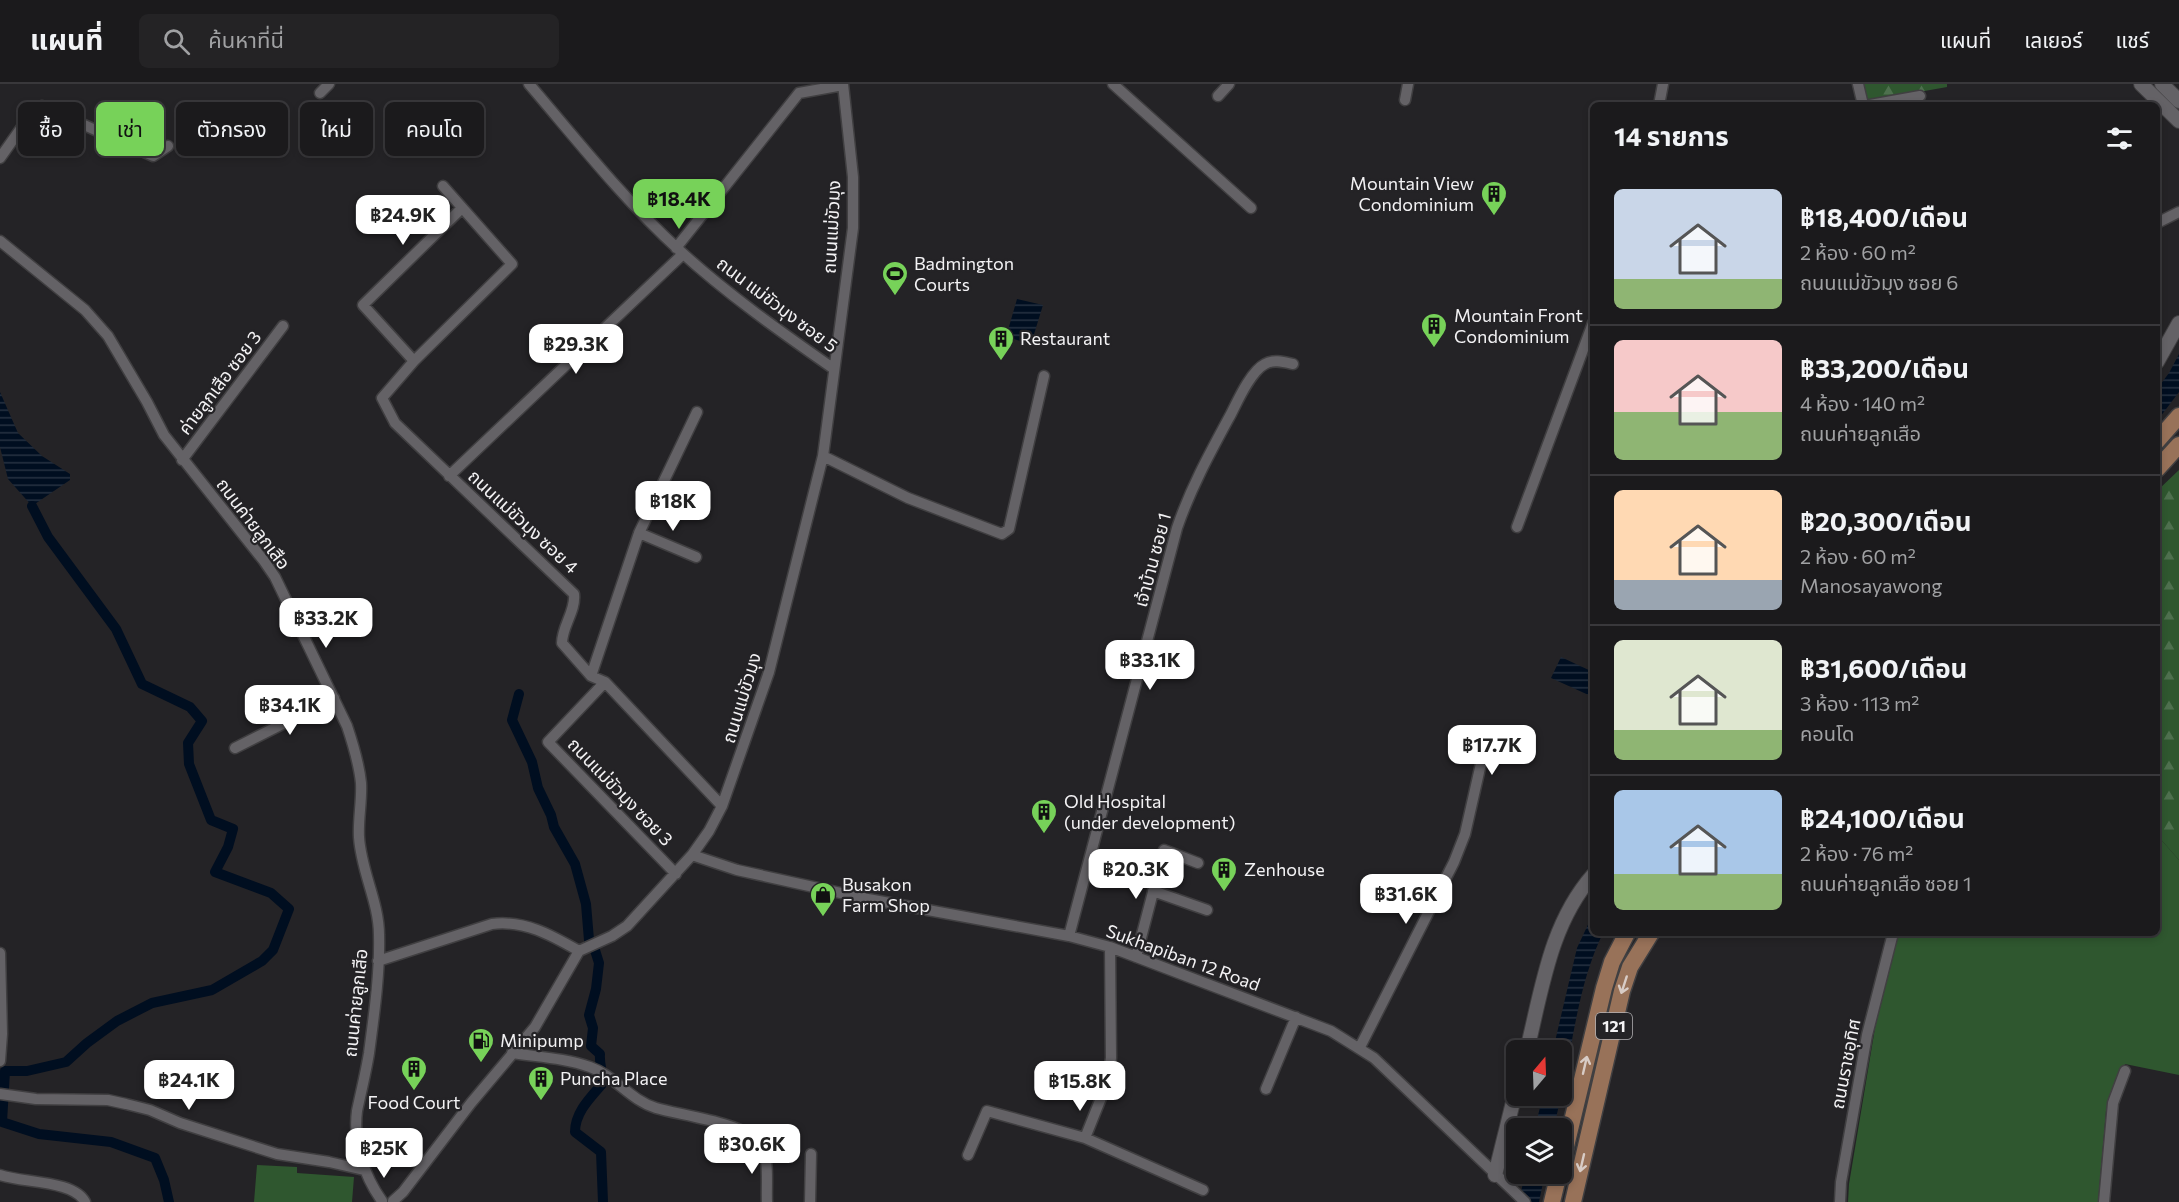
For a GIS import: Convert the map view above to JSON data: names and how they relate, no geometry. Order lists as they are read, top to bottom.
{
  "streets": {
    "main road": ["121"],
    "street": [
      "ถนนแม่ขัวมุง",
      "ถนน แม่ขัวมุง ซอย 5",
      "ค่ายลูกเสือ ซอย 3",
      "ถนนแม่ขัวมุง ซอย 4",
      "ถนนค่ายลูกเสือ",
      "เจ้าบ้าน ซอย 1",
      "ถนนแม่ขัวมุง ซอย 3",
      "Sukhapiban 12 Road",
      "ถนนราชอุทิศ"
    ]
  },
  "crossings": [
    ["ถนนแม่ขัวมุง", "ถนน แม่ขัวมุง ซอย 5"],
    ["ถนนแม่ขัวมุง", "ถนนแม่ขัวมุง ซอย 4"],
    ["ถนนแม่ขัวมุง", "ถนนแม่ขัวมุง ซอย 3"],
    ["ถนนแม่ขัวมุง", "Sukhapiban 12 Road"],
    ["ค่ายลูกเสือ ซอย 3", "ถนนค่ายลูกเสือ"],
    ["ถนนแม่ขัวมุง ซอย 4", "ถนนแม่ขัวมุง ซอย 3"],
    ["เจ้าบ้าน ซอย 1", "Sukhapiban 12 Road"]
  ],
  "places": {
    "building": [
      "Mountain View Condominium",
      "Mountain Front Condominium",
      "Restaurant",
      "Old Hospital (under development)",
      "Zenhouse",
      "Food Court",
      "Puncha Place"
    ],
    "sports": ["Badmington Courts"],
    "shop": ["Busakon Farm Shop"],
    "fuel station": ["Minipump"]
  },
  "north": "top",
  "page": {
    "header": "แผนที่",
    "search": "ค้นหาที่นี่",
    "nav": ["แผนที่", "เลเยอร์", "แชร์"],
    "chip": [
      "ซื้อ",
      "เช่า",
      "ตัวกรอง",
      "ใหม่",
      "คอนโด"
    ],
    "heading": "14 รายการ",
    "list": [
      {
        "name": "฿18,400/เดือน",
        "note": "2 ห้อง · 60 m² · ถนนแม่ขัวมุง ซอย 6"
      },
      {
        "name": "฿33,200/เดือน",
        "note": "4 ห้อง · 140 m² · ถนนค่ายลูกเสือ"
      },
      {
        "name": "฿20,300/เดือน",
        "note": "2 ห้อง · 60 m² · Manosayawong"
      },
      {
        "name": "฿31,600/เดือน",
        "note": "3 ห้อง · 113 m² · คอนโด"
      },
      {
        "name": "฿24,100/เดือน",
        "note": "2 ห้อง · 76 m² · ถนนค่ายลูกเสือ ซอย 1"
      }
    ],
    "price": [
      "฿18.4K",
      "฿24.9K",
      "฿29.3K",
      "฿18K",
      "฿33.2K",
      "฿33.1K",
      "฿34.1K",
      "฿17.7K",
      "฿20.3K",
      "฿31.6K",
      "฿24.1K",
      "฿15.8K",
      "฿30.6K",
      "฿25K"
    ]
  }
}
